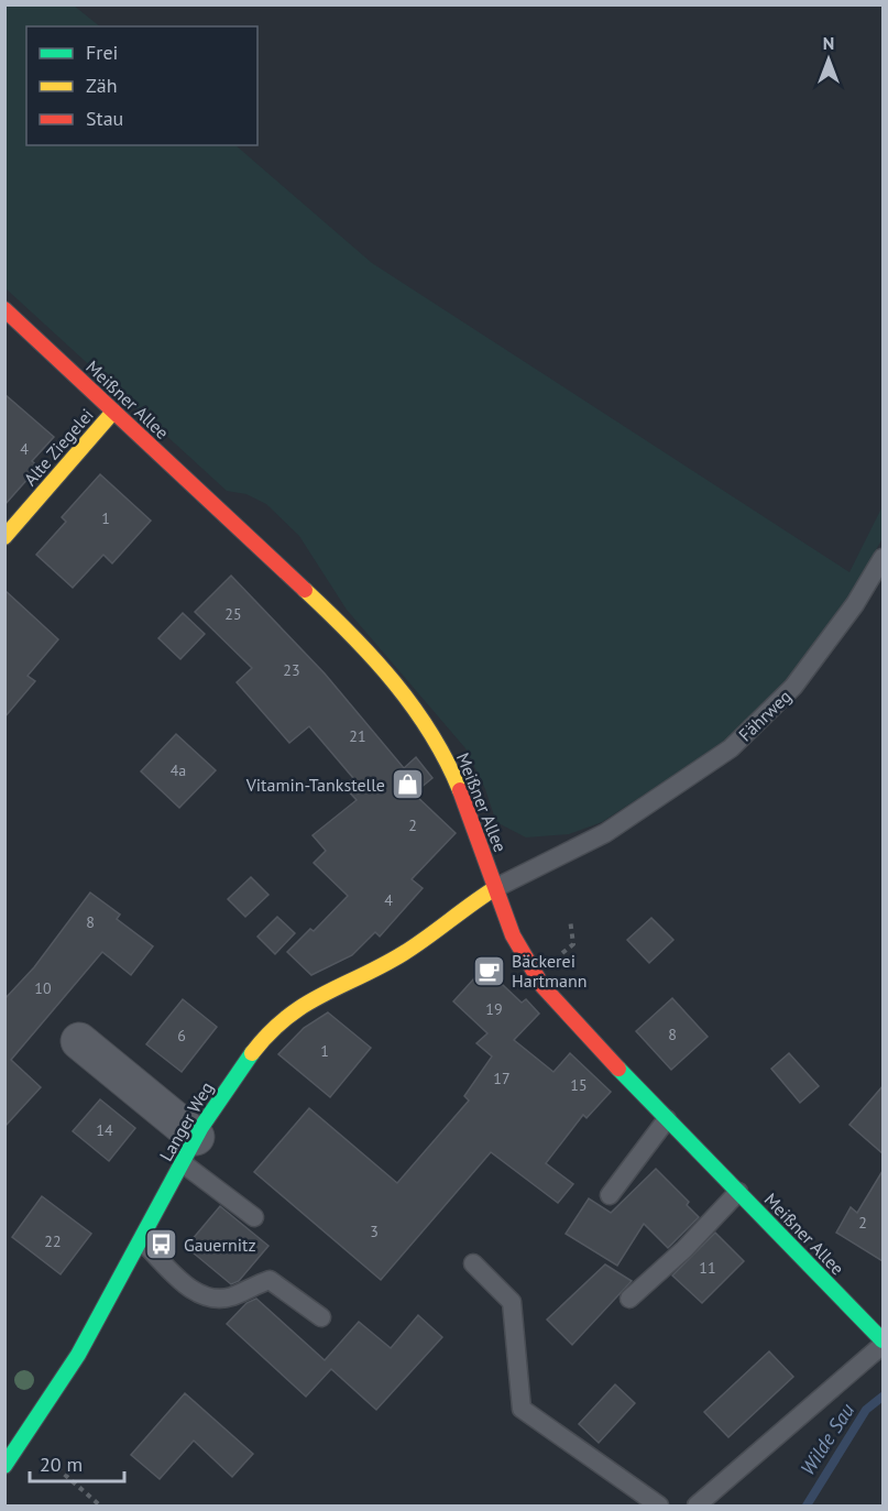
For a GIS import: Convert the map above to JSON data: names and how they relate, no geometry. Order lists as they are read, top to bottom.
{
  "streets": {
    "main road": ["Meißner Allee", "Alte Ziegelei", "Langer Weg"],
    "lane": ["Fährweg"]
  },
  "crossings": [
    ["Meißner Allee", "Alte Ziegelei"],
    ["Meißner Allee", "Fährweg"],
    ["Meißner Allee", "Langer Weg"],
    ["Fährweg", "Langer Weg"]
  ],
  "water": ["Wilde Sau"],
  "places": {
    "shop": ["Vitamin-Tankstelle"],
    "cafe": ["Bäckerei Hartmann"],
    "bus stop": ["Gauernitz"]
  },
  "house_numbers": [
    "4",
    "1",
    "25",
    "23",
    "21",
    "4a",
    "2",
    "4",
    "8",
    "10",
    "19",
    "8",
    "6",
    "1",
    "17",
    "15",
    "14",
    "2",
    "3",
    "22",
    "11"
  ],
  "legend": ["Frei", "Zäh", "Stau"],
  "scale_bar": "20 m",
  "north": "top"
}
